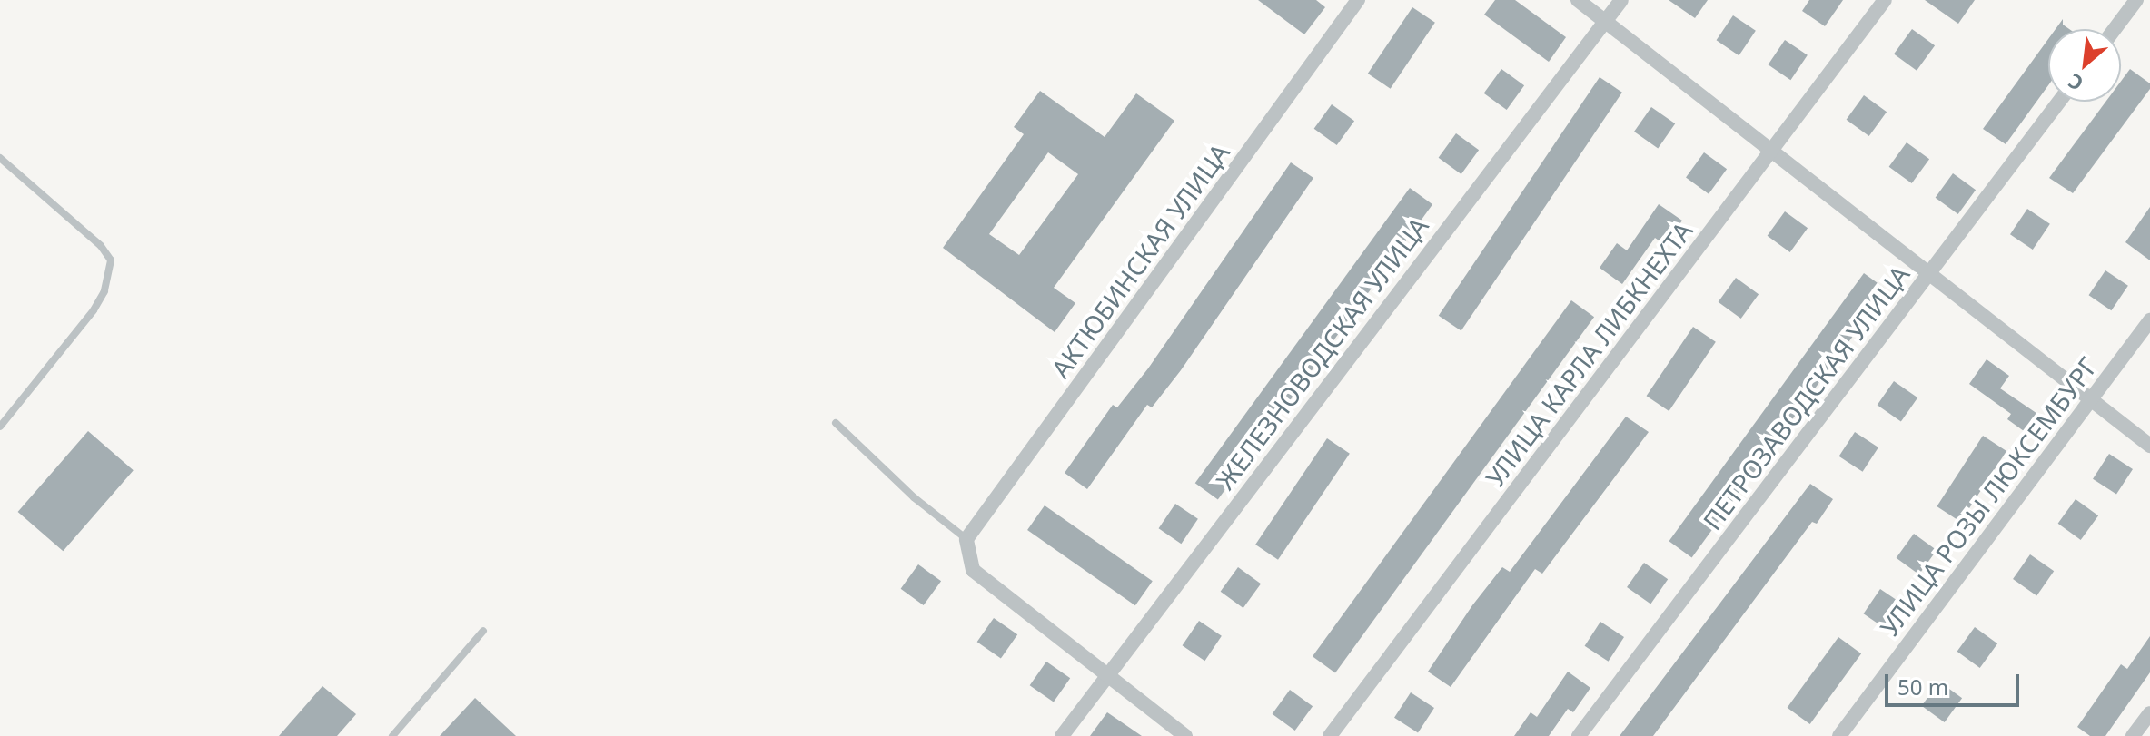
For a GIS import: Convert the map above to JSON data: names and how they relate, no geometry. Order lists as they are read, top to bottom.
{
  "streets": {
    "street": [
      "АКТЮБИНСКАЯ УЛИЦА",
      "ЖЕЛЕЗНОВОДСКАЯ УЛИЦА",
      "УЛИЦА КАРЛА ЛИБКНЕХТА",
      "ПЕТРОЗАВОДСКАЯ УЛИЦА",
      "УЛИЦА РОЗЫ ЛЮКСЕМБУРГ"
    ]
  },
  "scale_bar": "50 m",
  "north": "bottom left"
}
